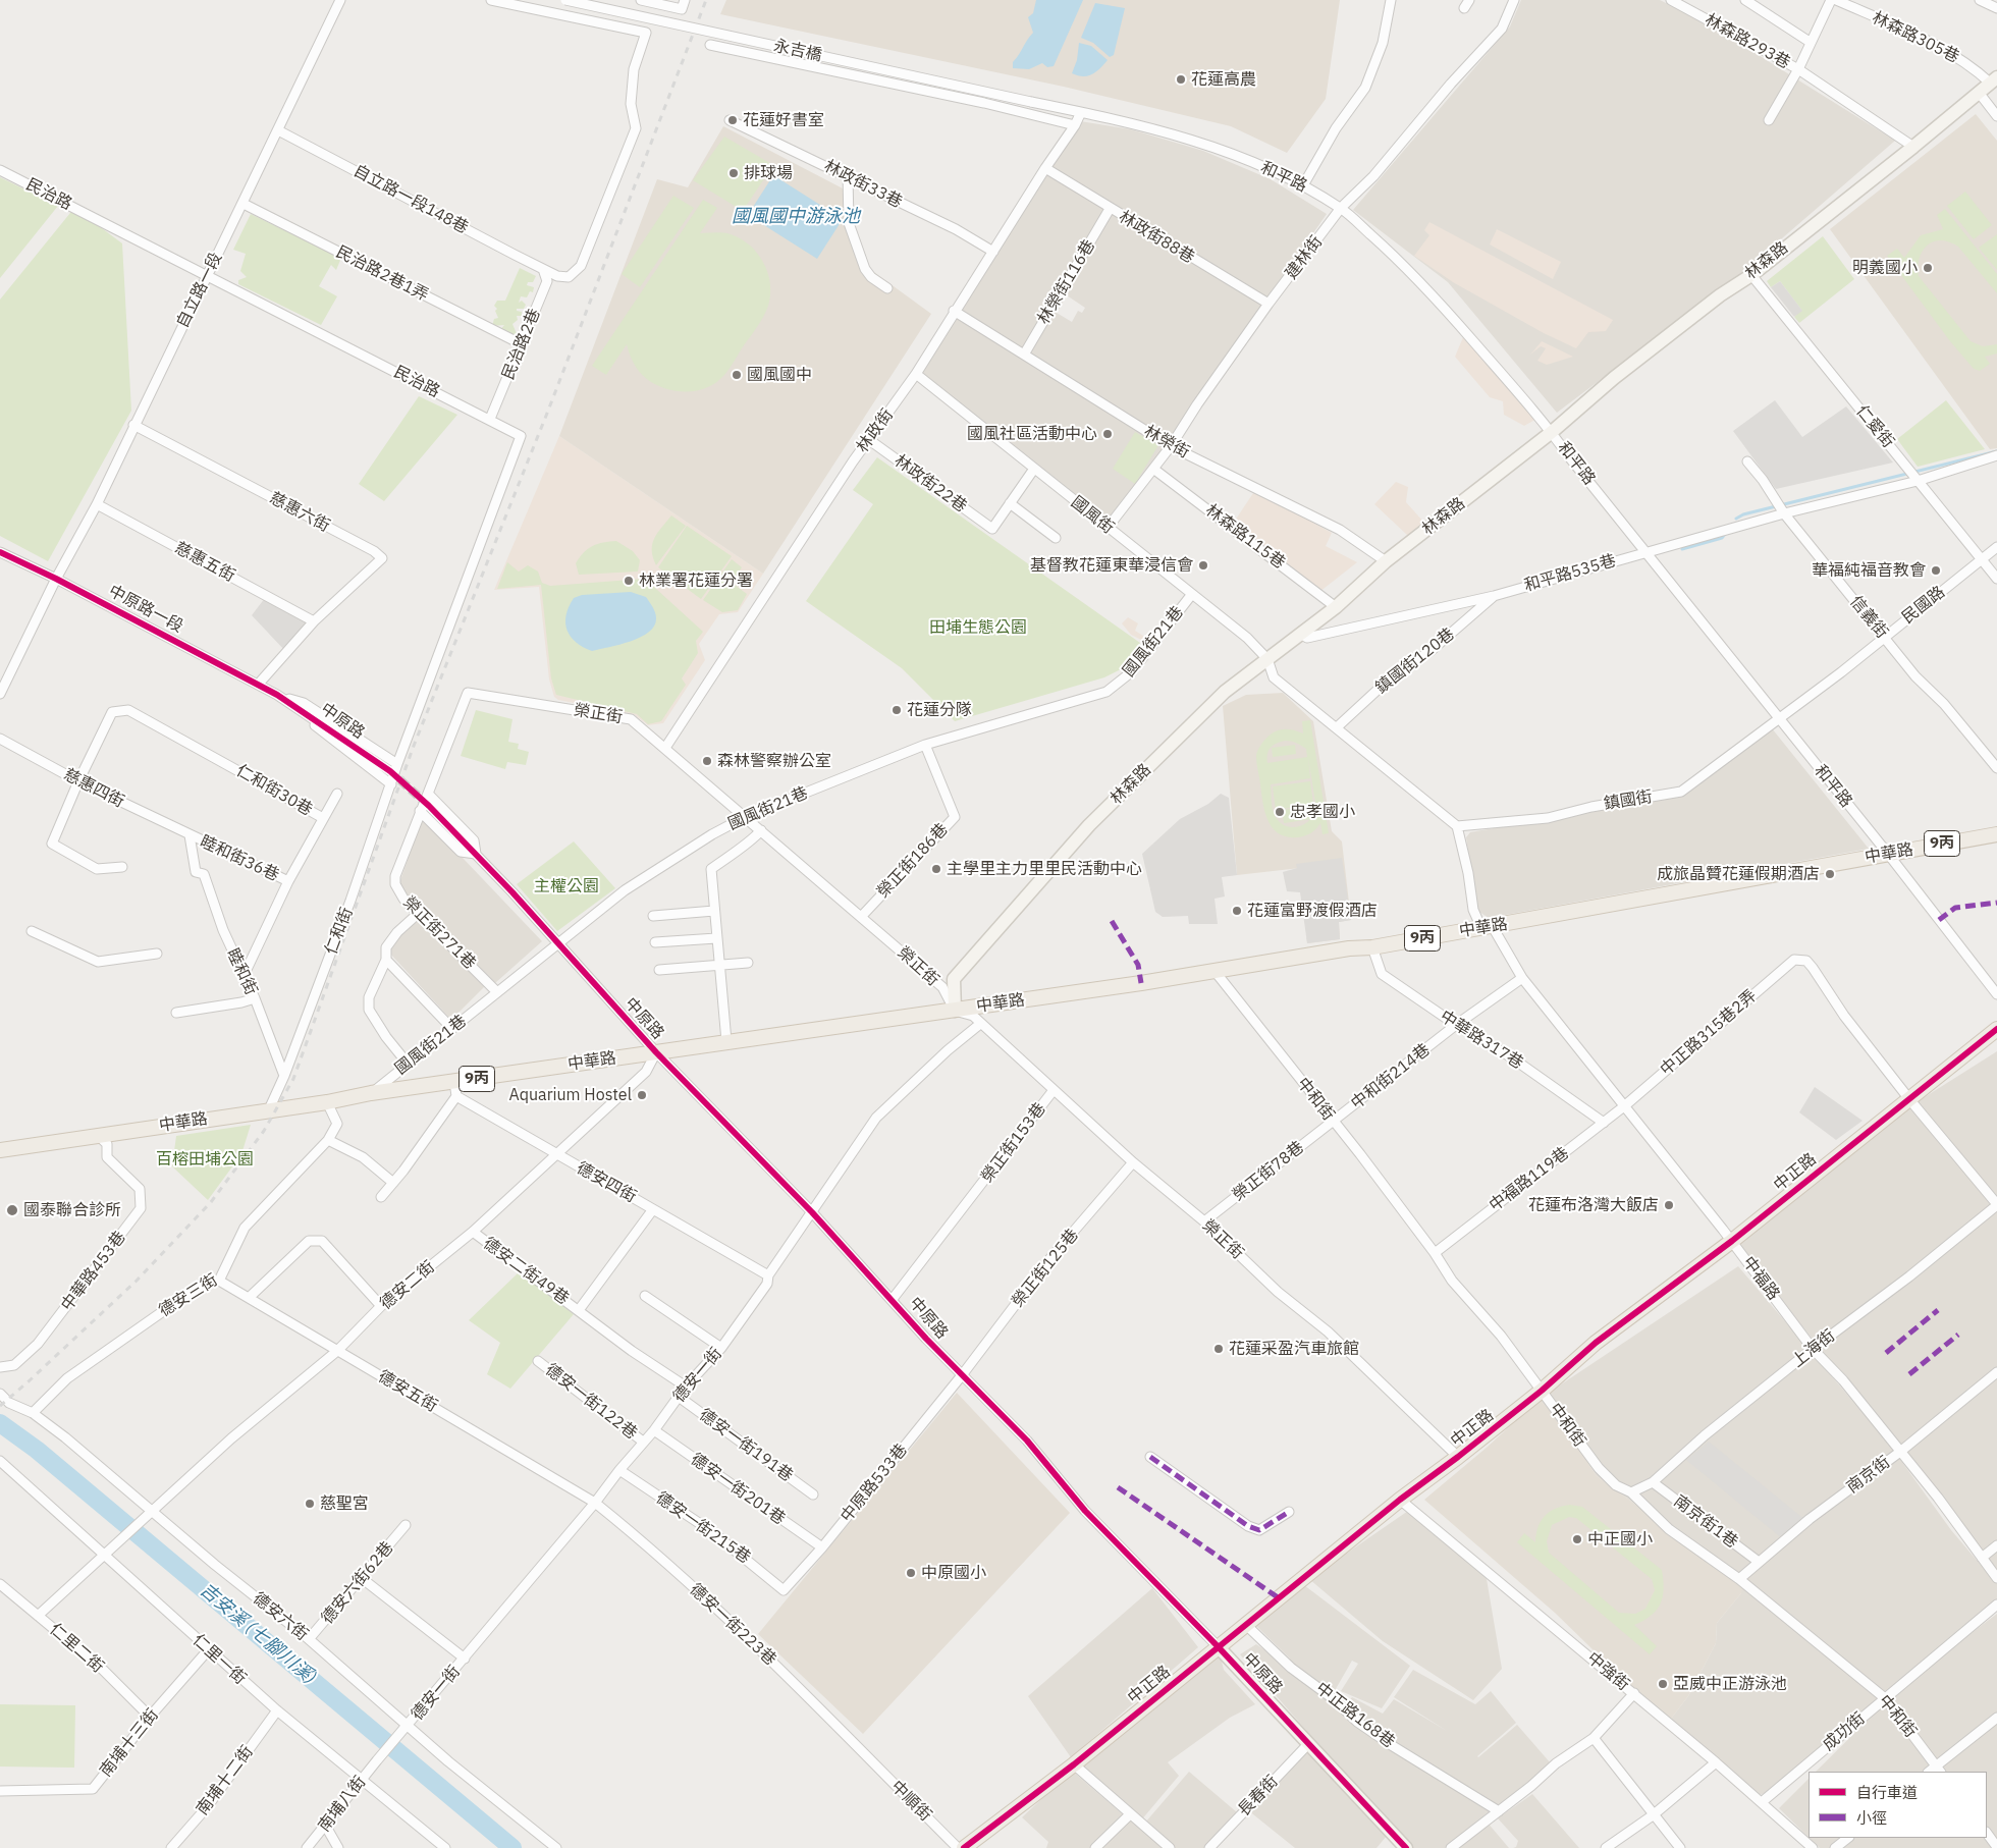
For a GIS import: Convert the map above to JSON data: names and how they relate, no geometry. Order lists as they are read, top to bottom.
{
  "streets": {
    "main road": ["9丙", "中華路", "中正路"],
    "street": [
      "林森路305巷",
      "林森路293巷",
      "永吉橋",
      "和平路",
      "林政街33巷",
      "民治路",
      "自立路一段148巷",
      "林政街88巷",
      "建林街",
      "林森路",
      "民治路2巷1弄",
      "林榮街116巷",
      "自立路一段",
      "民治路2巷",
      "仁愛街",
      "林政街",
      "林榮街",
      "林政街22巷",
      "慈惠六街",
      "國風街",
      "林森路115巷",
      "慈惠五街",
      "和平路535巷",
      "民國路",
      "中原路一段",
      "信義街",
      "國風街21巷",
      "鎮國街120巷",
      "榮正街",
      "中原路",
      "慈惠四街",
      "仁和街30巷",
      "鎮國街",
      "睦和街36巷",
      "榮正街186巷",
      "仁和街",
      "榮正街271巷",
      "睦和街",
      "中正路315巷2弄",
      "中華路317巷",
      "中和街214巷",
      "中和街",
      "榮正街153巷",
      "榮正街78巷",
      "中福路119巷",
      "德安四街",
      "榮正街125巷",
      "中華路453巷",
      "德安二街49巷",
      "中福路",
      "德安二街",
      "德安三街",
      "上海街",
      "德安一街",
      "德安五街",
      "德安一街122巷",
      "德安一街191巷",
      "南京街",
      "中原路533巷",
      "德安一街201巷",
      "南京街1巷",
      "德安一街215巷",
      "德安六街62巷",
      "德安六街",
      "德安一街223巷",
      "仁里二街",
      "仁里一街",
      "中強街",
      "中正路168巷",
      "成功街",
      "南埔十三街",
      "南埔十二街",
      "長春街",
      "中順街",
      "南埔八街"
    ]
  },
  "crossings": [
    ["林森路305巷", "林森路"],
    ["林森路293巷", "林森路"],
    ["永吉橋", "和平路"],
    ["和平路", "建林街"],
    ["和平路", "林森路"],
    ["和平路", "林政街"],
    ["和平路", "和平路535巷"],
    ["和平路", "民國路"],
    ["和平路", "鎮國街"],
    ["和平路", "中華路"],
    ["林政街33巷", "林政街"],
    ["民治路", "自立路一段"],
    ["民治路", "民治路2巷"],
    ["民治路", "仁和街"],
    ["自立路一段148巷", "自立路一段"],
    ["自立路一段148巷", "民治路2巷"],
    ["林政街88巷", "建林街"],
    ["林政街88巷", "林榮街116巷"],
    ["林政街88巷", "林政街"],
    ["建林街", "林榮街"],
    ["建林街", "國風街"],
    ["建林街", "林森路115巷"],
    ["林森路", "仁愛街"],
    ["林森路", "林榮街"],
    ["林森路", "國風街"],
    ["林森路", "林森路115巷"],
    ["林森路", "和平路535巷"],
    ["林森路", "榮正街"],
    ["林森路", "中華路"],
    ["民治路2巷1弄", "自立路一段"],
    ["民治路2巷1弄", "民治路2巷"],
    ["林榮街116巷", "林榮街"],
    ["自立路一段", "慈惠六街"],
    ["自立路一段", "慈惠五街"],
    ["自立路一段", "中原路一段"],
    ["仁愛街", "和平路535巷"],
    ["仁愛街", "民國路"],
    ["林政街", "林榮街"],
    ["林政街", "林政街22巷"],
    ["林政街", "國風街"],
    ["林政街", "榮正街"],
    ["慈惠六街", "慈惠五街"],
    ["國風街", "國風街21巷"],
    ["和平路535巷", "信義街"],
    ["和平路535巷", "鎮國街120巷"],
    ["民國路", "信義街"],
    ["民國路", "鎮國街"],
    ["中原路一段", "中原路"],
    ["國風街21巷", "榮正街"],
    ["國風街21巷", "中原路"],
    ["國風街21巷", "中華路"],
    ["國風街21巷", "榮正街186巷"],
    ["國風街21巷", "榮正街271巷"],
    ["榮正街", "中華路"],
    ["榮正街", "榮正街186巷"],
    ["榮正街", "榮正街271巷"],
    ["榮正街", "榮正街153巷"],
    ["榮正街", "榮正街78巷"],
    ["榮正街", "中正路"],
    ["榮正街", "榮正街125巷"],
    ["榮正街", "德安一街"],
    ["中原路", "中華路"],
    ["中原路", "榮正街153巷"],
    ["中原路", "中正路"],
    ["中原路", "榮正街125巷"],
    ["中原路", "德安二街"],
    ["中原路", "德安一街"],
    ["中原路", "中原路533巷"],
    ["中原路", "長春街"],
    ["慈惠四街", "仁和街30巷"],
    ["慈惠四街", "睦和街36巷"],
    ["慈惠四街", "睦和街"],
    ["仁和街30巷", "睦和街36巷"],
    ["仁和街30巷", "睦和街"],
    ["中華路", "中華路317巷"],
    ["中華路", "中和街"],
    ["中華路", "德安四街"],
    ["中華路", "中華路453巷"],
    ["中華路", "中福路"],
    ["中華路", "德安二街"],
    ["中華路", "德安三街"],
    ["睦和街36巷", "睦和街"],
    ["仁和街", "睦和街"],
    ["中正路315巷2弄", "中正路"],
    ["中正路315巷2弄", "中福路119巷"],
    ["中正路315巷2弄", "中福路"],
    ["中華路317巷", "中和街214巷"],
    ["中華路317巷", "中福路119巷"],
    ["中和街214巷", "中和街"],
    ["中和街214巷", "榮正街78巷"],
    ["中和街214巷", "中福路"],
    ["中和街", "榮正街78巷"],
    ["中和街", "中正路"],
    ["中和街", "中福路119巷"],
    ["中和街", "上海街"],
    ["中和街", "南京街"],
    ["中和街", "成功街"],
    ["中正路", "中福路"],
    ["中正路", "中強街"],
    ["中正路", "中正路168巷"],
    ["中福路119巷", "中福路"],
    ["德安四街", "德安二街"],
    ["德安四街", "德安一街"],
    ["榮正街125巷", "中原路533巷"],
    ["德安二街49巷", "德安二街"],
    ["德安二街49巷", "德安一街"],
    ["中福路", "上海街"],
    ["中福路", "南京街"],
    ["德安二街", "德安五街"],
    ["德安二街", "德安六街"],
    ["德安二街", "仁里二街"],
    ["德安二街", "仁里一街"],
    ["德安三街", "德安五街"],
    ["德安三街", "德安六街"],
    ["上海街", "南京街1巷"],
    ["德安一街", "德安五街"],
    ["德安一街", "德安一街122巷"],
    ["德安一街", "德安一街191巷"],
    ["德安一街", "德安一街201巷"],
    ["德安一街", "德安一街215巷"],
    ["德安一街", "德安六街"],
    ["德安一街", "德安一街223巷"],
    ["德安一街", "南埔八街"],
    ["德安五街", "德安一街223巷"],
    ["南京街", "南京街1巷"],
    ["中原路533巷", "德安一街201巷"],
    ["中原路533巷", "德安一街215巷"],
    ["德安六街62巷", "德安六街"],
    ["德安一街223巷", "中順街"],
    ["仁里二街", "南埔十三街"],
    ["仁里一街", "南埔十三街"],
    ["仁里一街", "南埔十二街"],
    ["仁里一街", "南埔八街"],
    ["中強街", "成功街"]
  ],
  "water": ["國風國中游泳池", "吉安溪 (七腳川溪)"],
  "parks": ["田埔生態公園", "主權公園", "百榕田埔公園"],
  "places": [
    "花蓮高農",
    "花蓮好書室",
    "排球場",
    "明義國小",
    "國風國中",
    "國風社區活動中心",
    "基督教花蓮東華浸信會",
    "華福純福音教會",
    "林業署花蓮分署",
    "花蓮分隊",
    "森林警察辦公室",
    "忠孝國小",
    "主學里主力里里民活動中心",
    "成旅晶贊花蓮假期酒店",
    "花蓮富野渡假酒店",
    "Aquarium Hostel",
    "花蓮布洛灣大飯店",
    "國泰聯合診所",
    "花蓮采盈汽車旅館",
    "慈聖宮",
    "中正國小",
    "中原國小",
    "亞威中正游泳池"
  ],
  "legend": ["自行車道", "小徑"]
}
